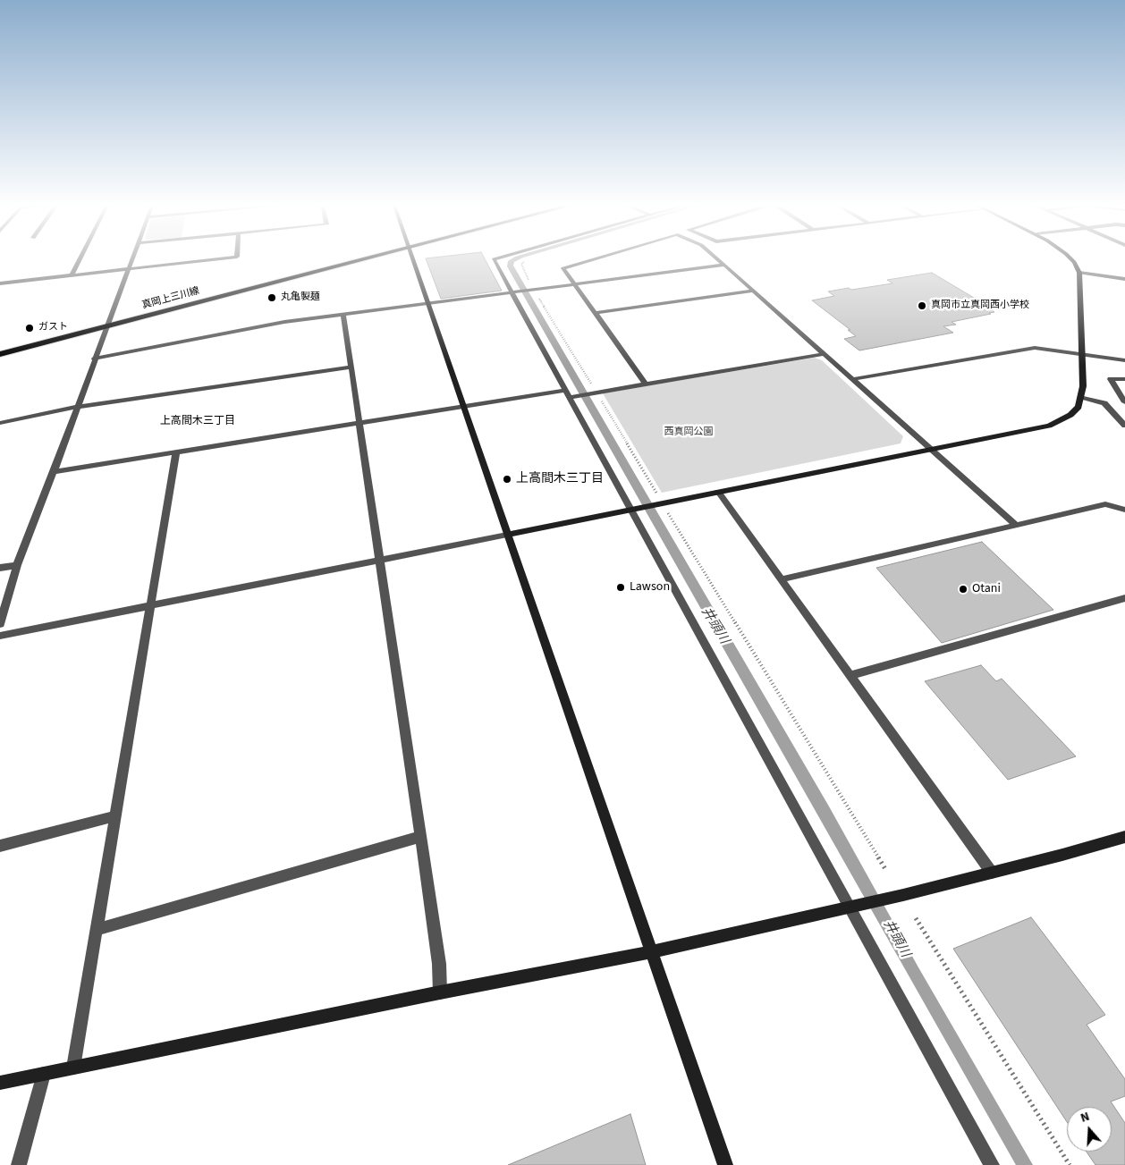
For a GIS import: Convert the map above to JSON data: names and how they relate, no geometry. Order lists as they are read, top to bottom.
{
  "streets": {
    "main road": ["真岡上三川線"]
  },
  "districts": ["上高間木三丁目"],
  "water": ["井頭川"],
  "parks": ["西真岡公園"],
  "places": [
    "丸亀製麺",
    "真岡市立真岡西小学校",
    "ガスト",
    "上高間木三丁目",
    "Lawson",
    "Otani"
  ],
  "north": "top"
}
